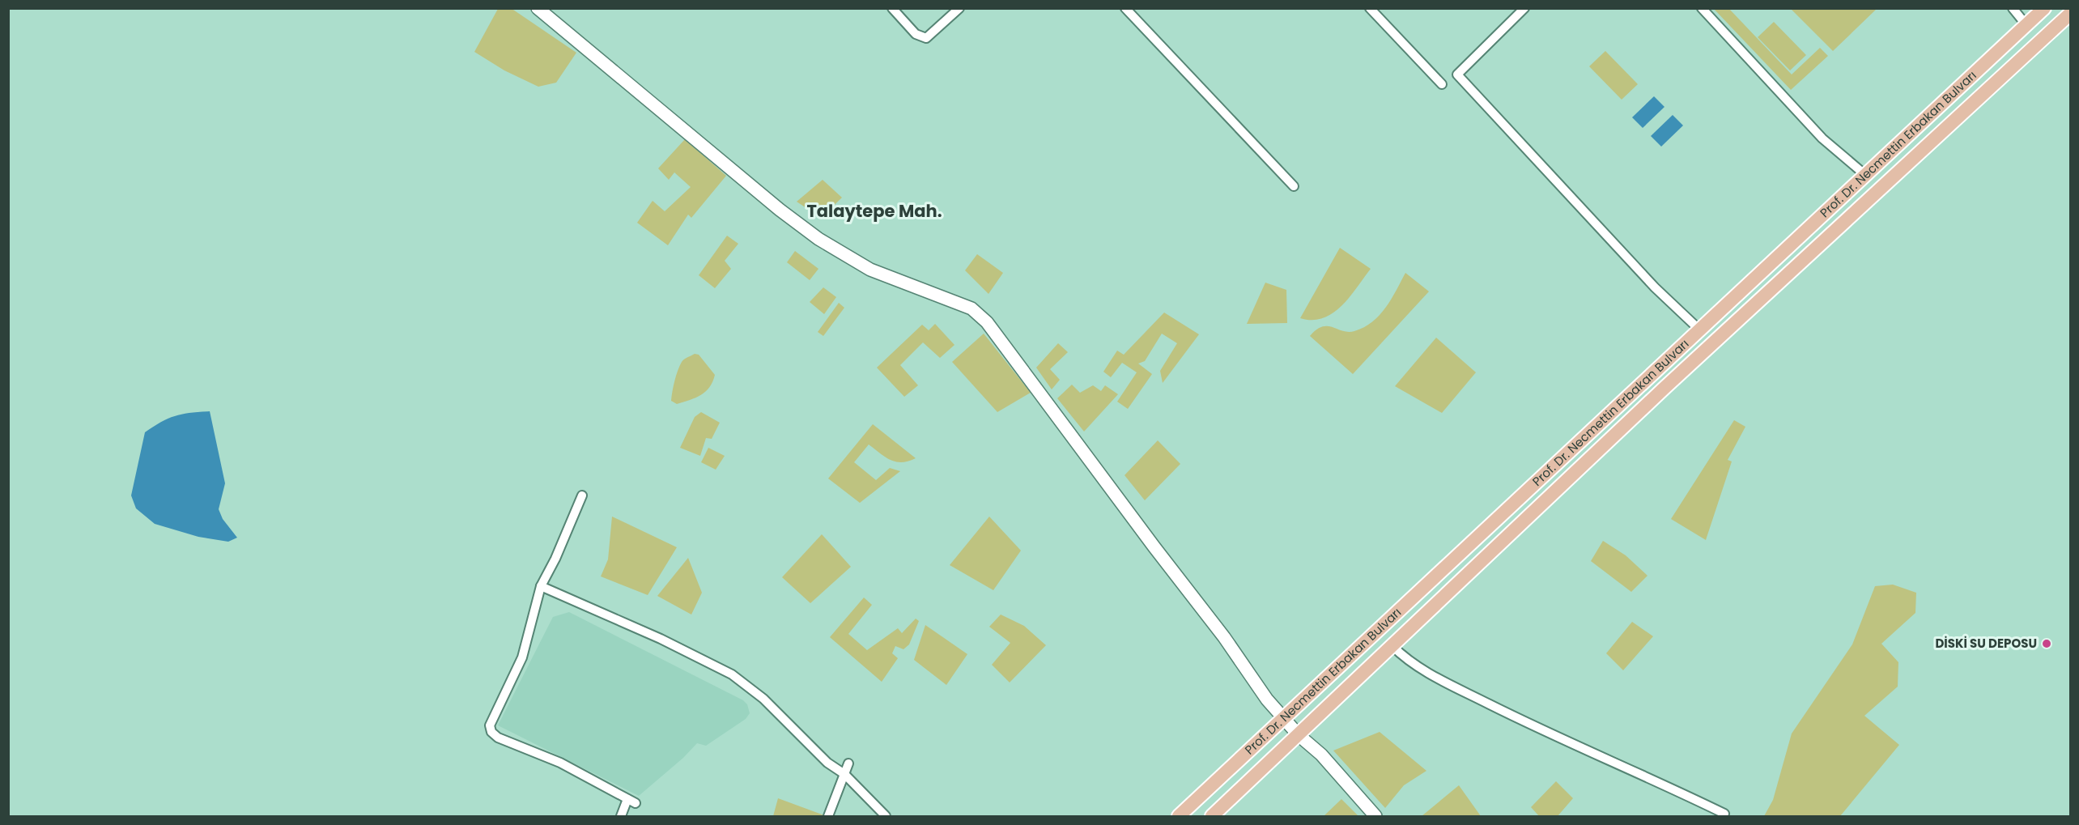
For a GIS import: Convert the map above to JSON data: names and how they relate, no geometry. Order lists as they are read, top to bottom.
{
  "streets": {
    "main road": ["Prof. Dr. Necmettin Erbakan Bulvarı"]
  },
  "districts": ["Talaytepe Mah."],
  "places": ["DİSKİ SU DEPOSU"]
}
